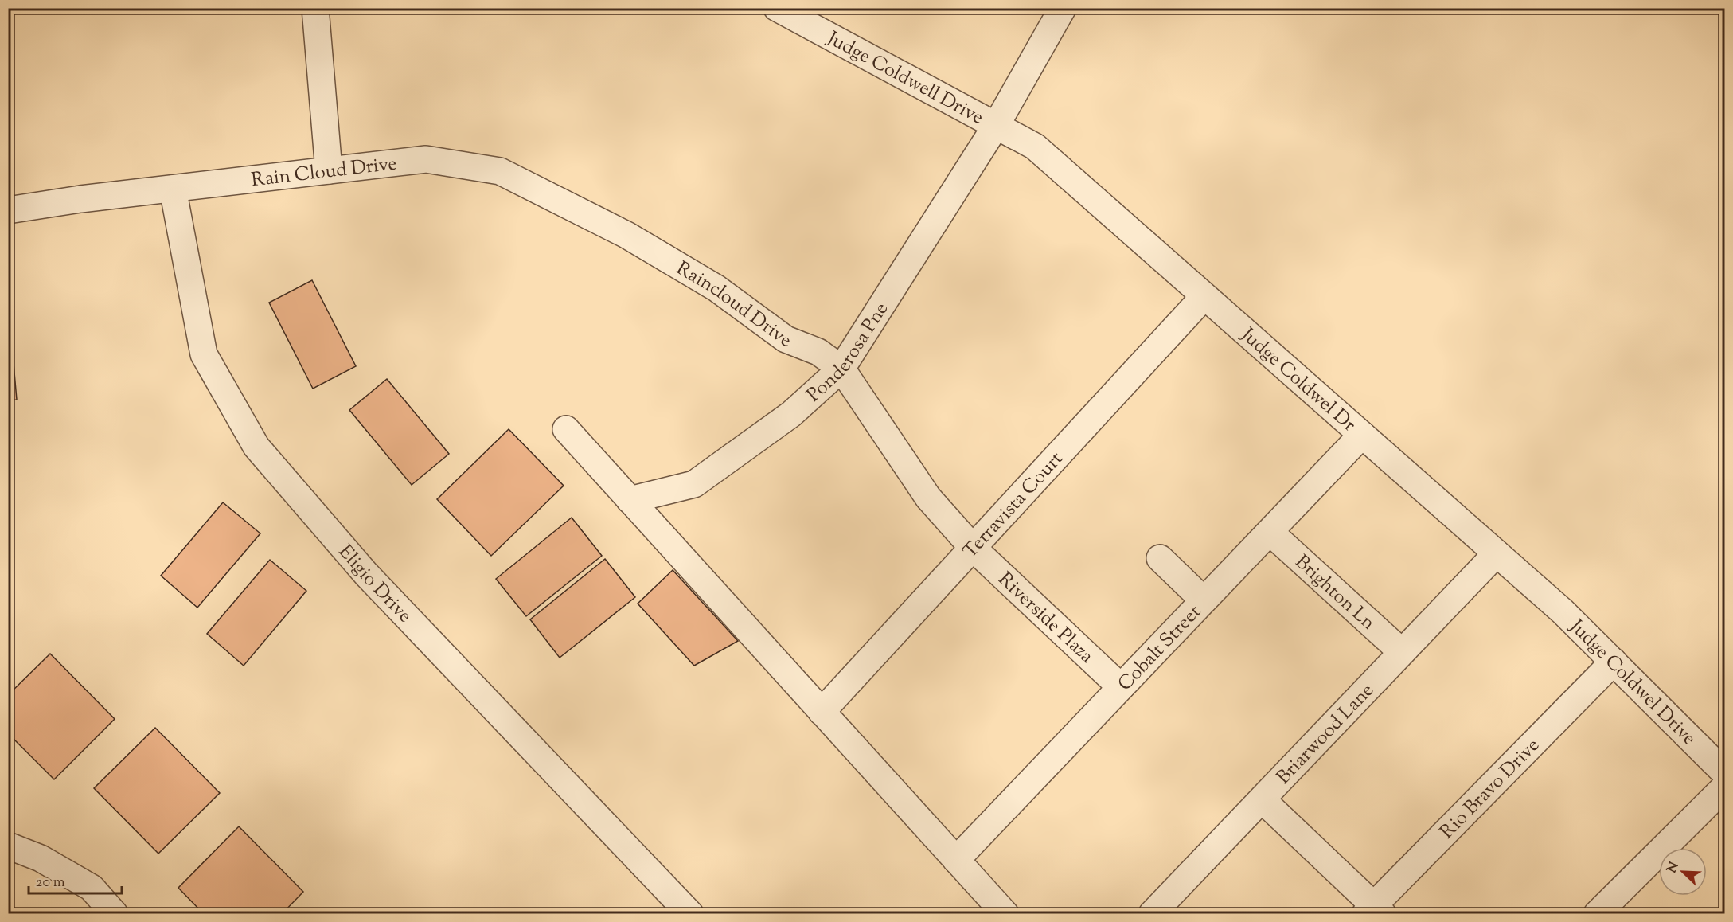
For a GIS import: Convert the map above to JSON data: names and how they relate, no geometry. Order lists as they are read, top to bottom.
{
  "streets": {
    "street": [
      "Judge Coldwell Drive",
      "Rain Cloud Drive",
      "Raincloud Drive",
      "Ponderosa Pne",
      "Judge Coldwel Dr",
      "Terravista Court",
      "Eligio Drive",
      "Brighton Ln",
      "Riverside Plaza",
      "Cobalt Street",
      "Judge Coldwel Drive",
      "Briarwood Lane",
      "Rio Bravo Drive"
    ]
  },
  "crossings": [
    ["Judge Coldwell Drive", "Ponderosa Pne"],
    ["Judge Coldwell Drive", "Judge Coldwel Dr"],
    ["Rain Cloud Drive", "Raincloud Drive"],
    ["Rain Cloud Drive", "Eligio Drive"],
    ["Raincloud Drive", "Ponderosa Pne"],
    ["Raincloud Drive", "Riverside Plaza"],
    ["Ponderosa Pne", "Riverside Plaza"],
    ["Judge Coldwel Dr", "Terravista Court"],
    ["Judge Coldwel Dr", "Cobalt Street"],
    ["Judge Coldwel Dr", "Judge Coldwel Drive"],
    ["Judge Coldwel Dr", "Briarwood Lane"],
    ["Terravista Court", "Riverside Plaza"],
    ["Brighton Ln", "Cobalt Street"],
    ["Brighton Ln", "Briarwood Lane"],
    ["Riverside Plaza", "Cobalt Street"],
    ["Judge Coldwel Drive", "Rio Bravo Drive"]
  ],
  "scale_bar": "20 m",
  "north": "top left"
}
